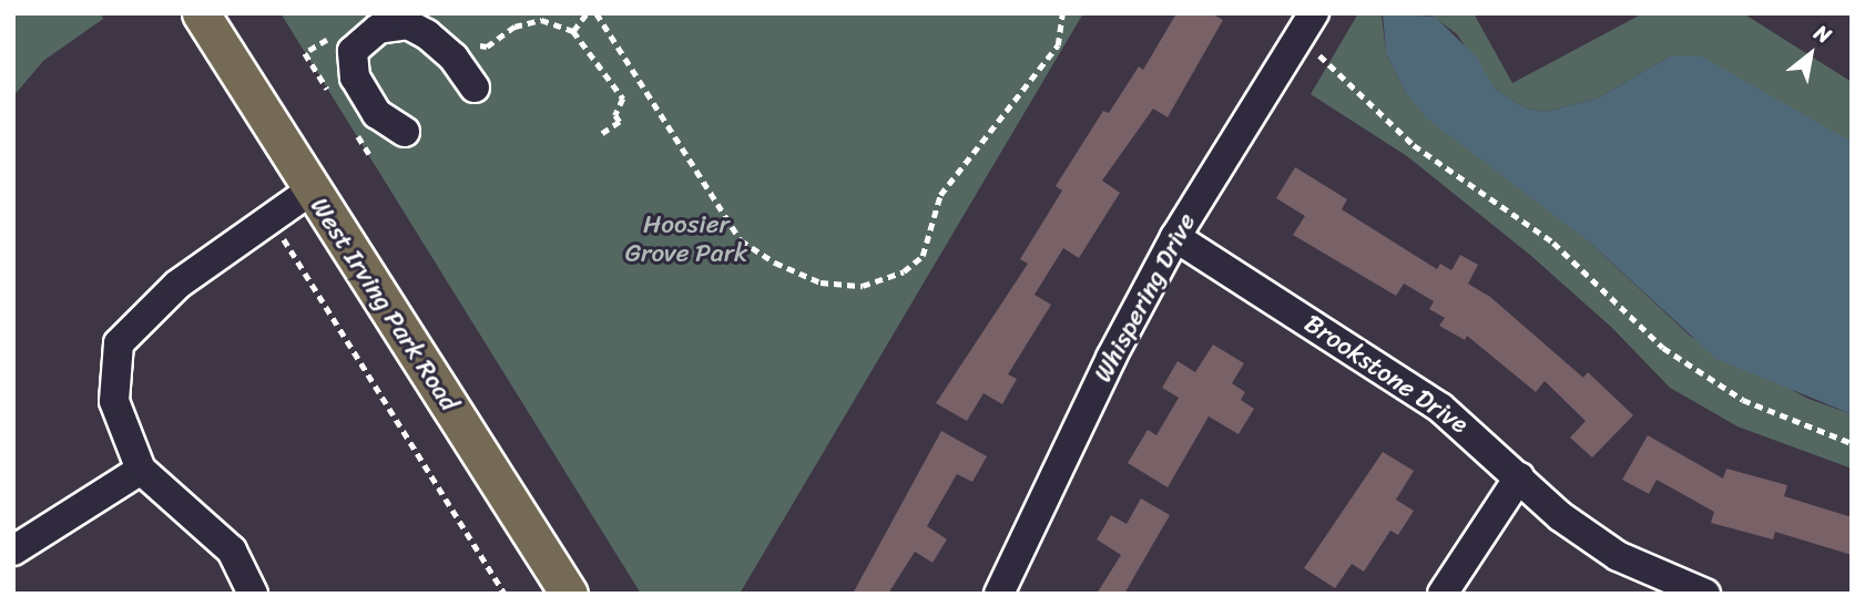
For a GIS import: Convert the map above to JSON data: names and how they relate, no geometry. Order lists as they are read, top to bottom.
{
  "streets": {
    "main road": ["West Irving Park Road"],
    "street": ["Whispering Drive", "Brookstone Drive"]
  },
  "crossings": [
    ["Whispering Drive", "Brookstone Drive"]
  ],
  "parks": ["Hoosier Grove Park"],
  "north": "top right"
}
